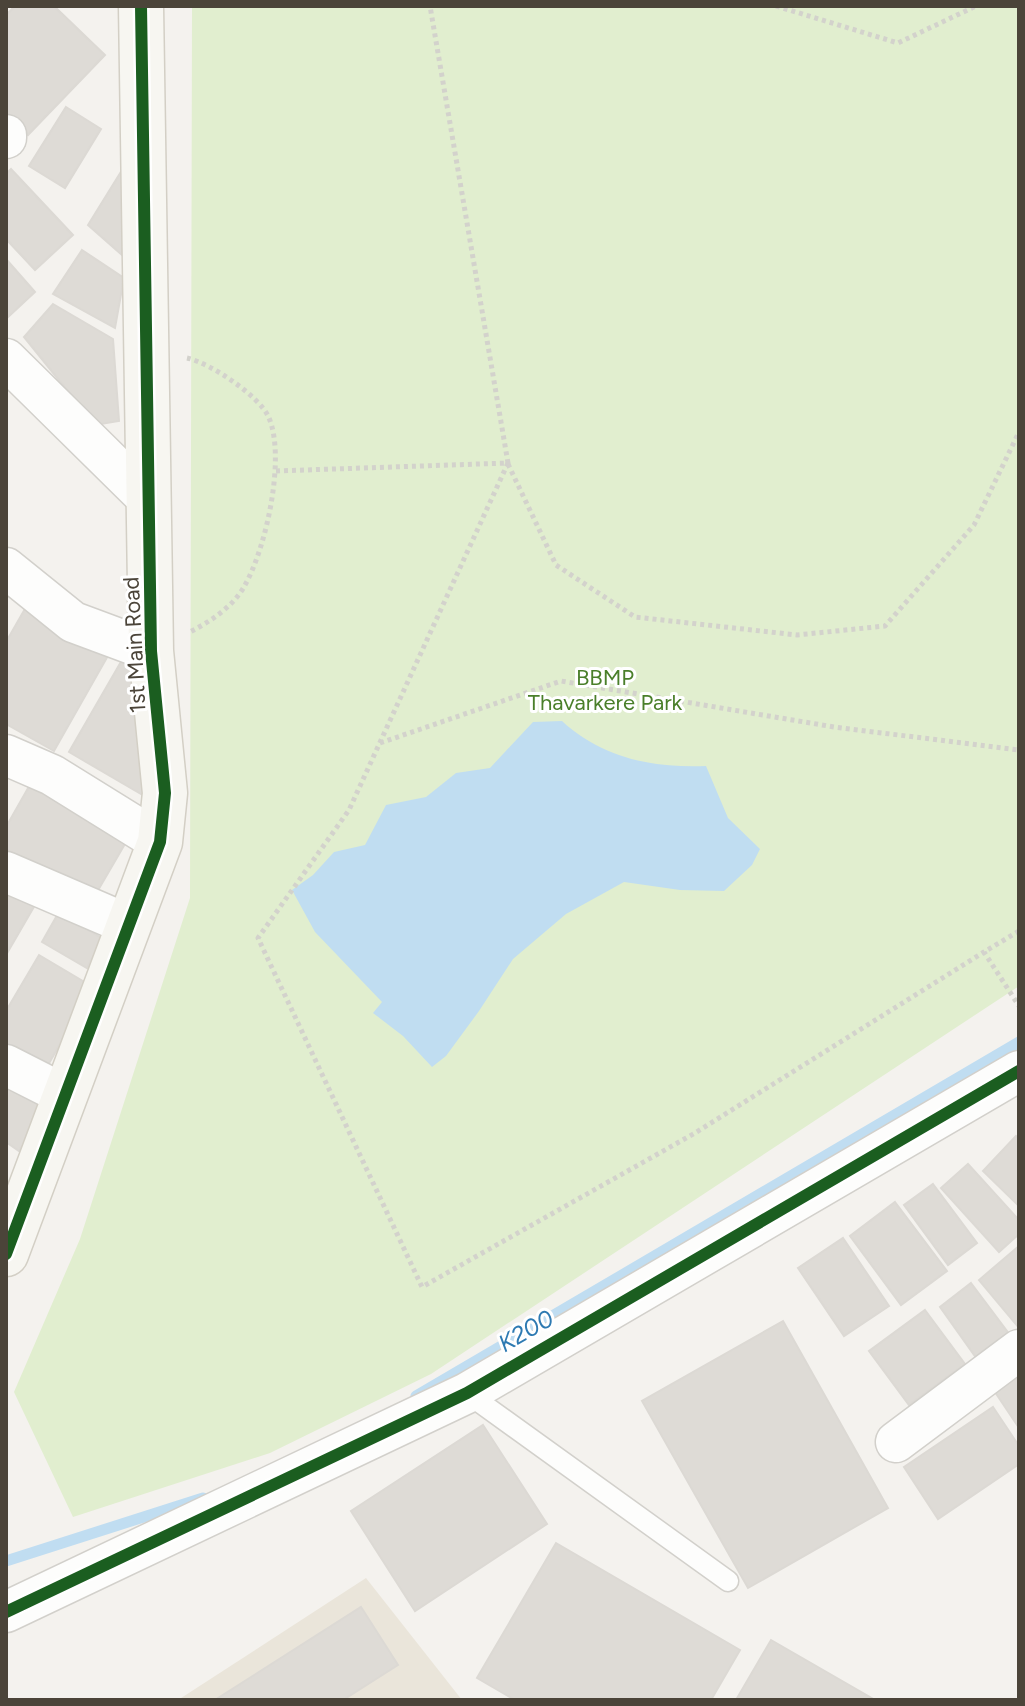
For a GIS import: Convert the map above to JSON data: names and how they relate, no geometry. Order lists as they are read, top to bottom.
{
  "streets": {
    "street": ["1st Main Road"]
  },
  "water": ["K200"],
  "parks": ["BBMP Thavarkere Park"]
}
